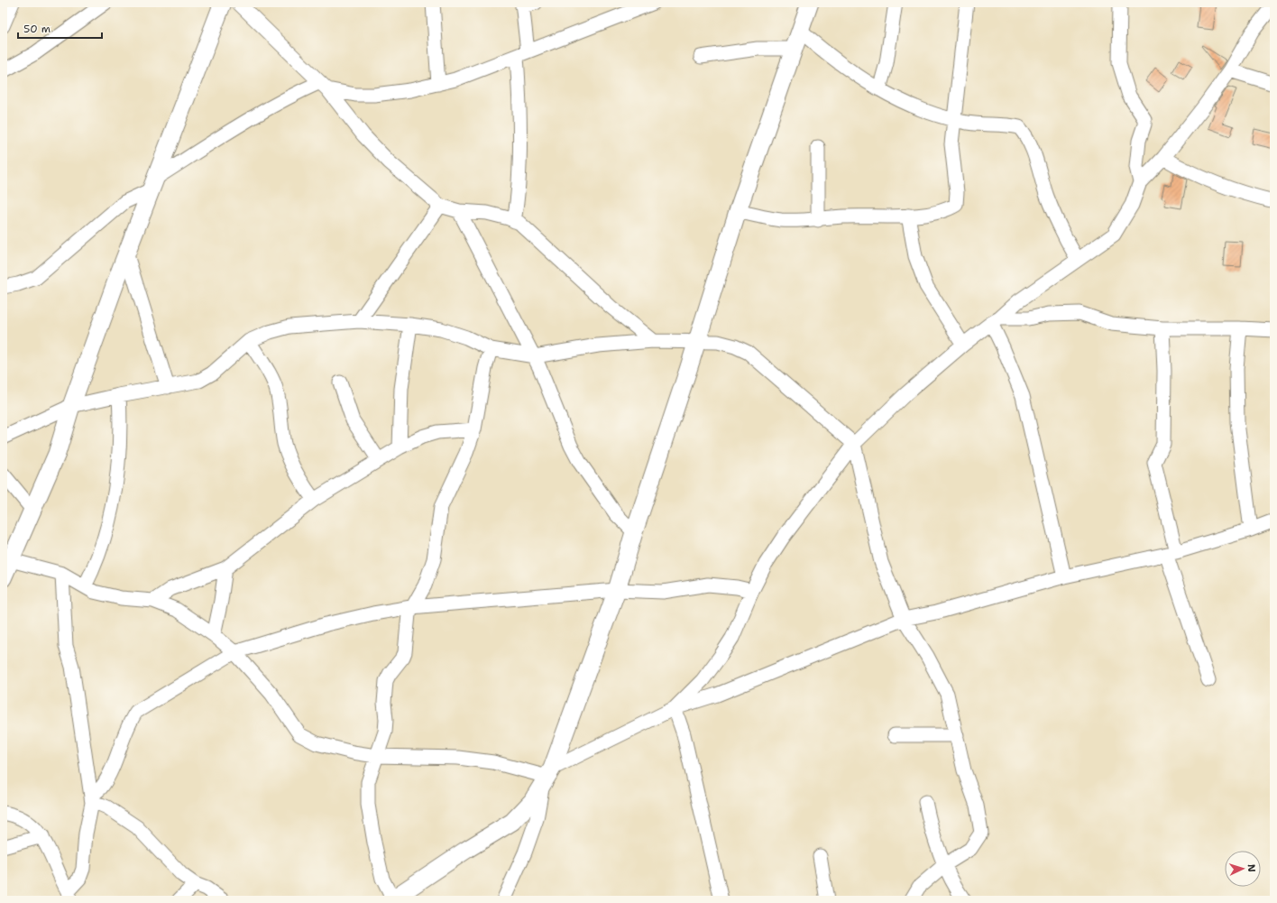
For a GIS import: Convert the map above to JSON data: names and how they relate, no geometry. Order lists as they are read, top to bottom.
{
  "scale_bar": "50 m",
  "north": "right"
}
